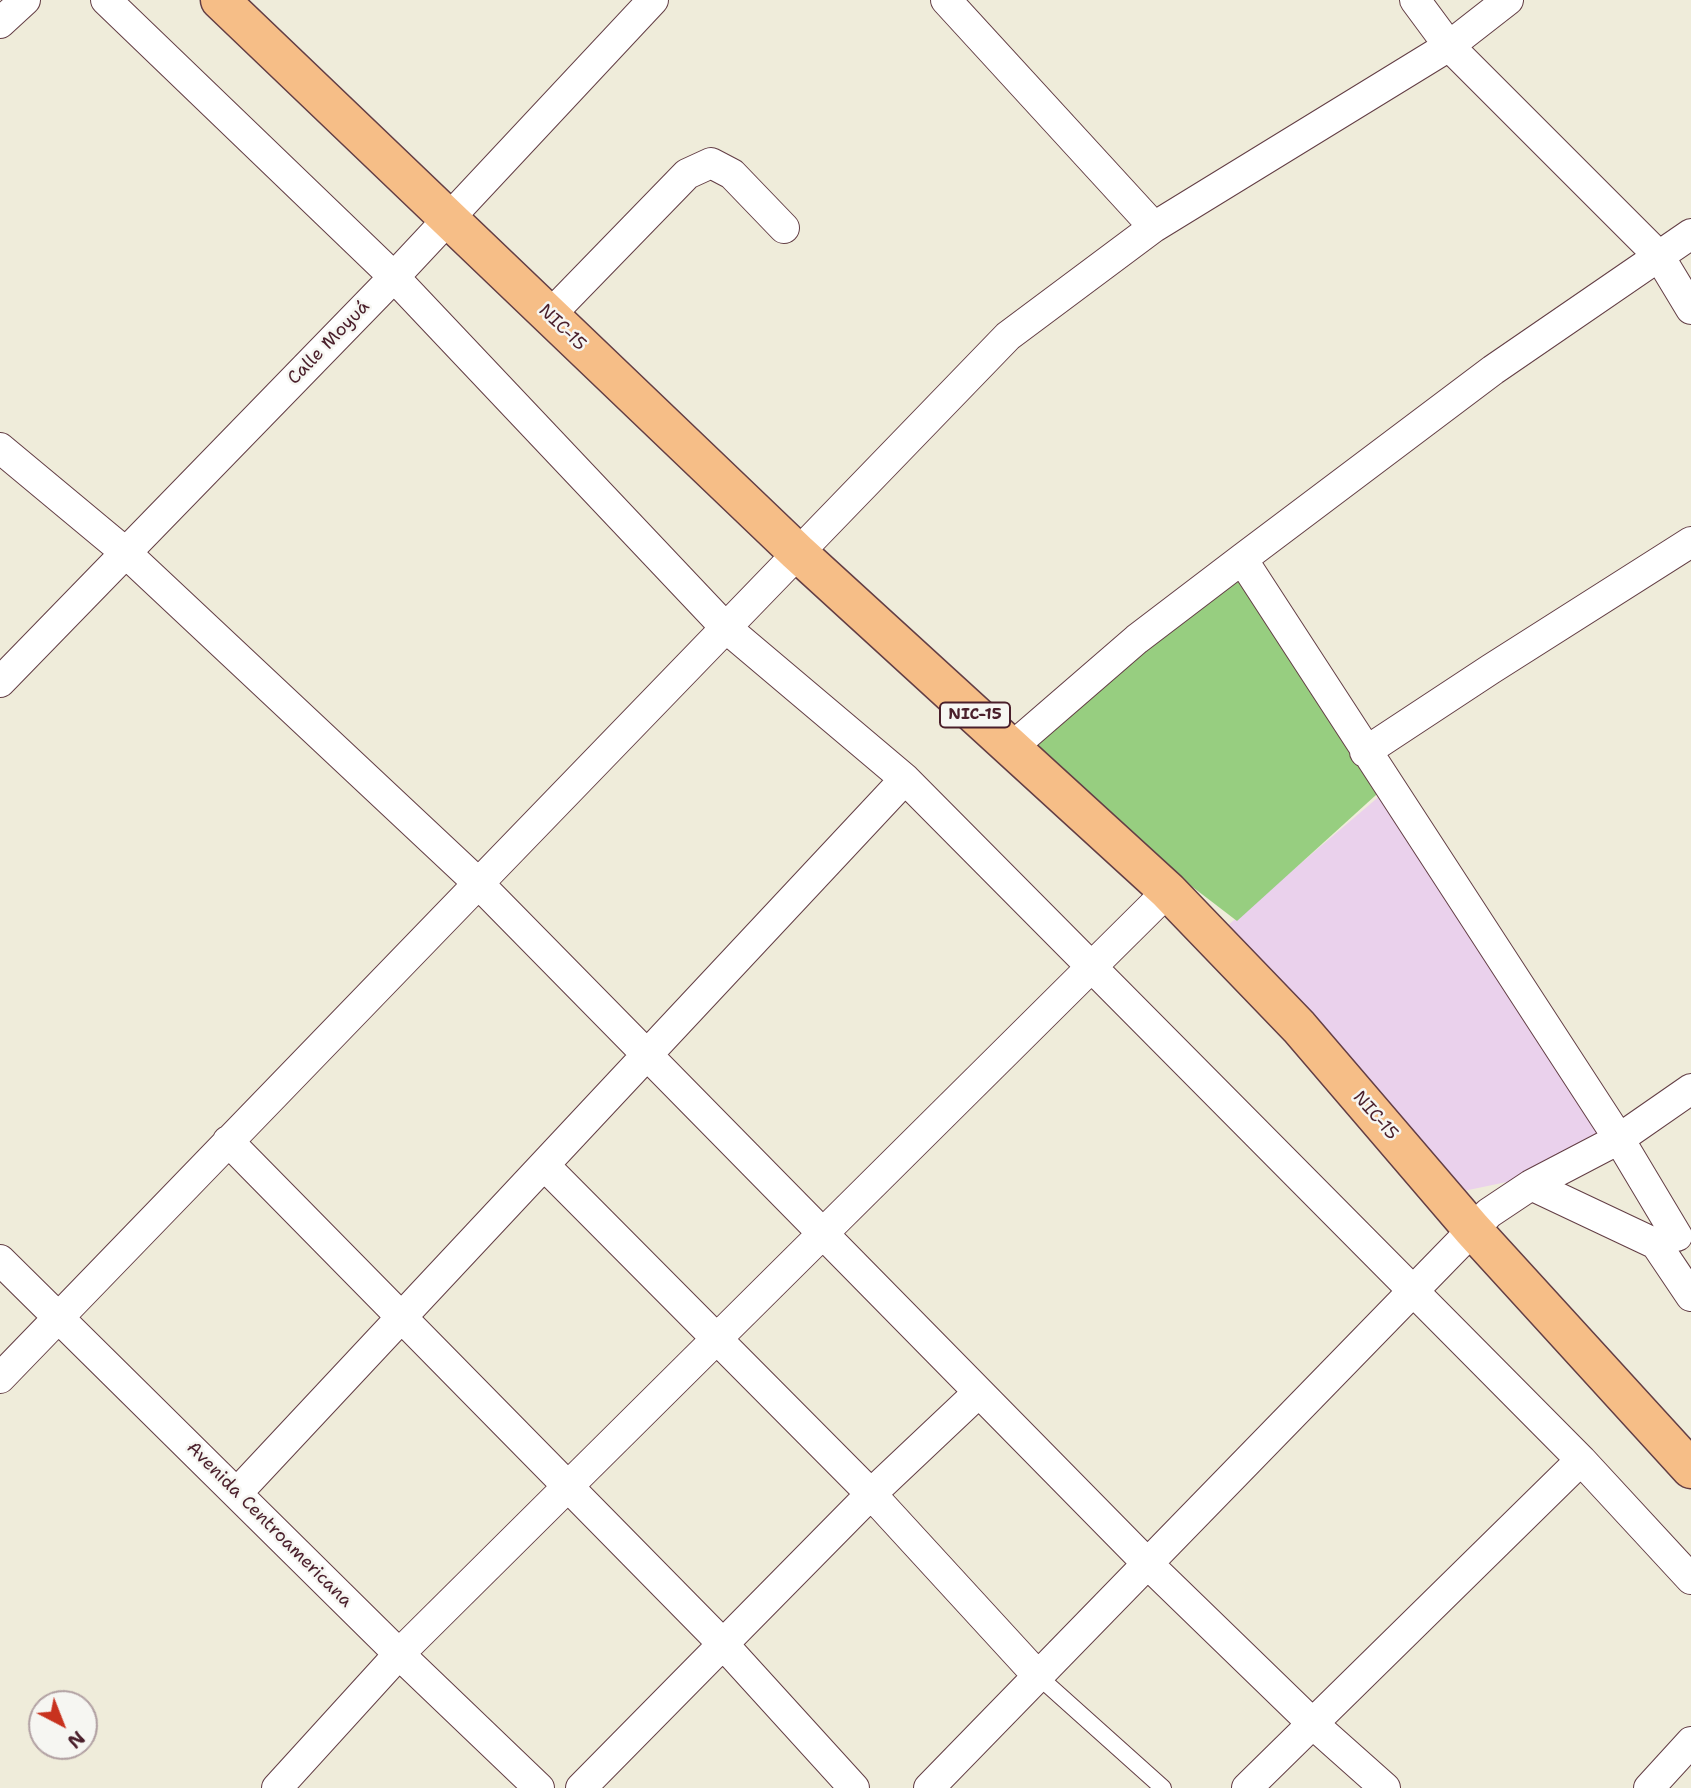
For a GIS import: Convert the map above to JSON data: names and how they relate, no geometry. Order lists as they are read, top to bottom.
{
  "streets": {
    "highway": ["NIC-15"],
    "street": ["Calle Moyuá", "Avenida Centroamericana"]
  },
  "crossings": [
    ["NIC-15", "Calle Moyuá"]
  ],
  "north": "bottom right"
}
